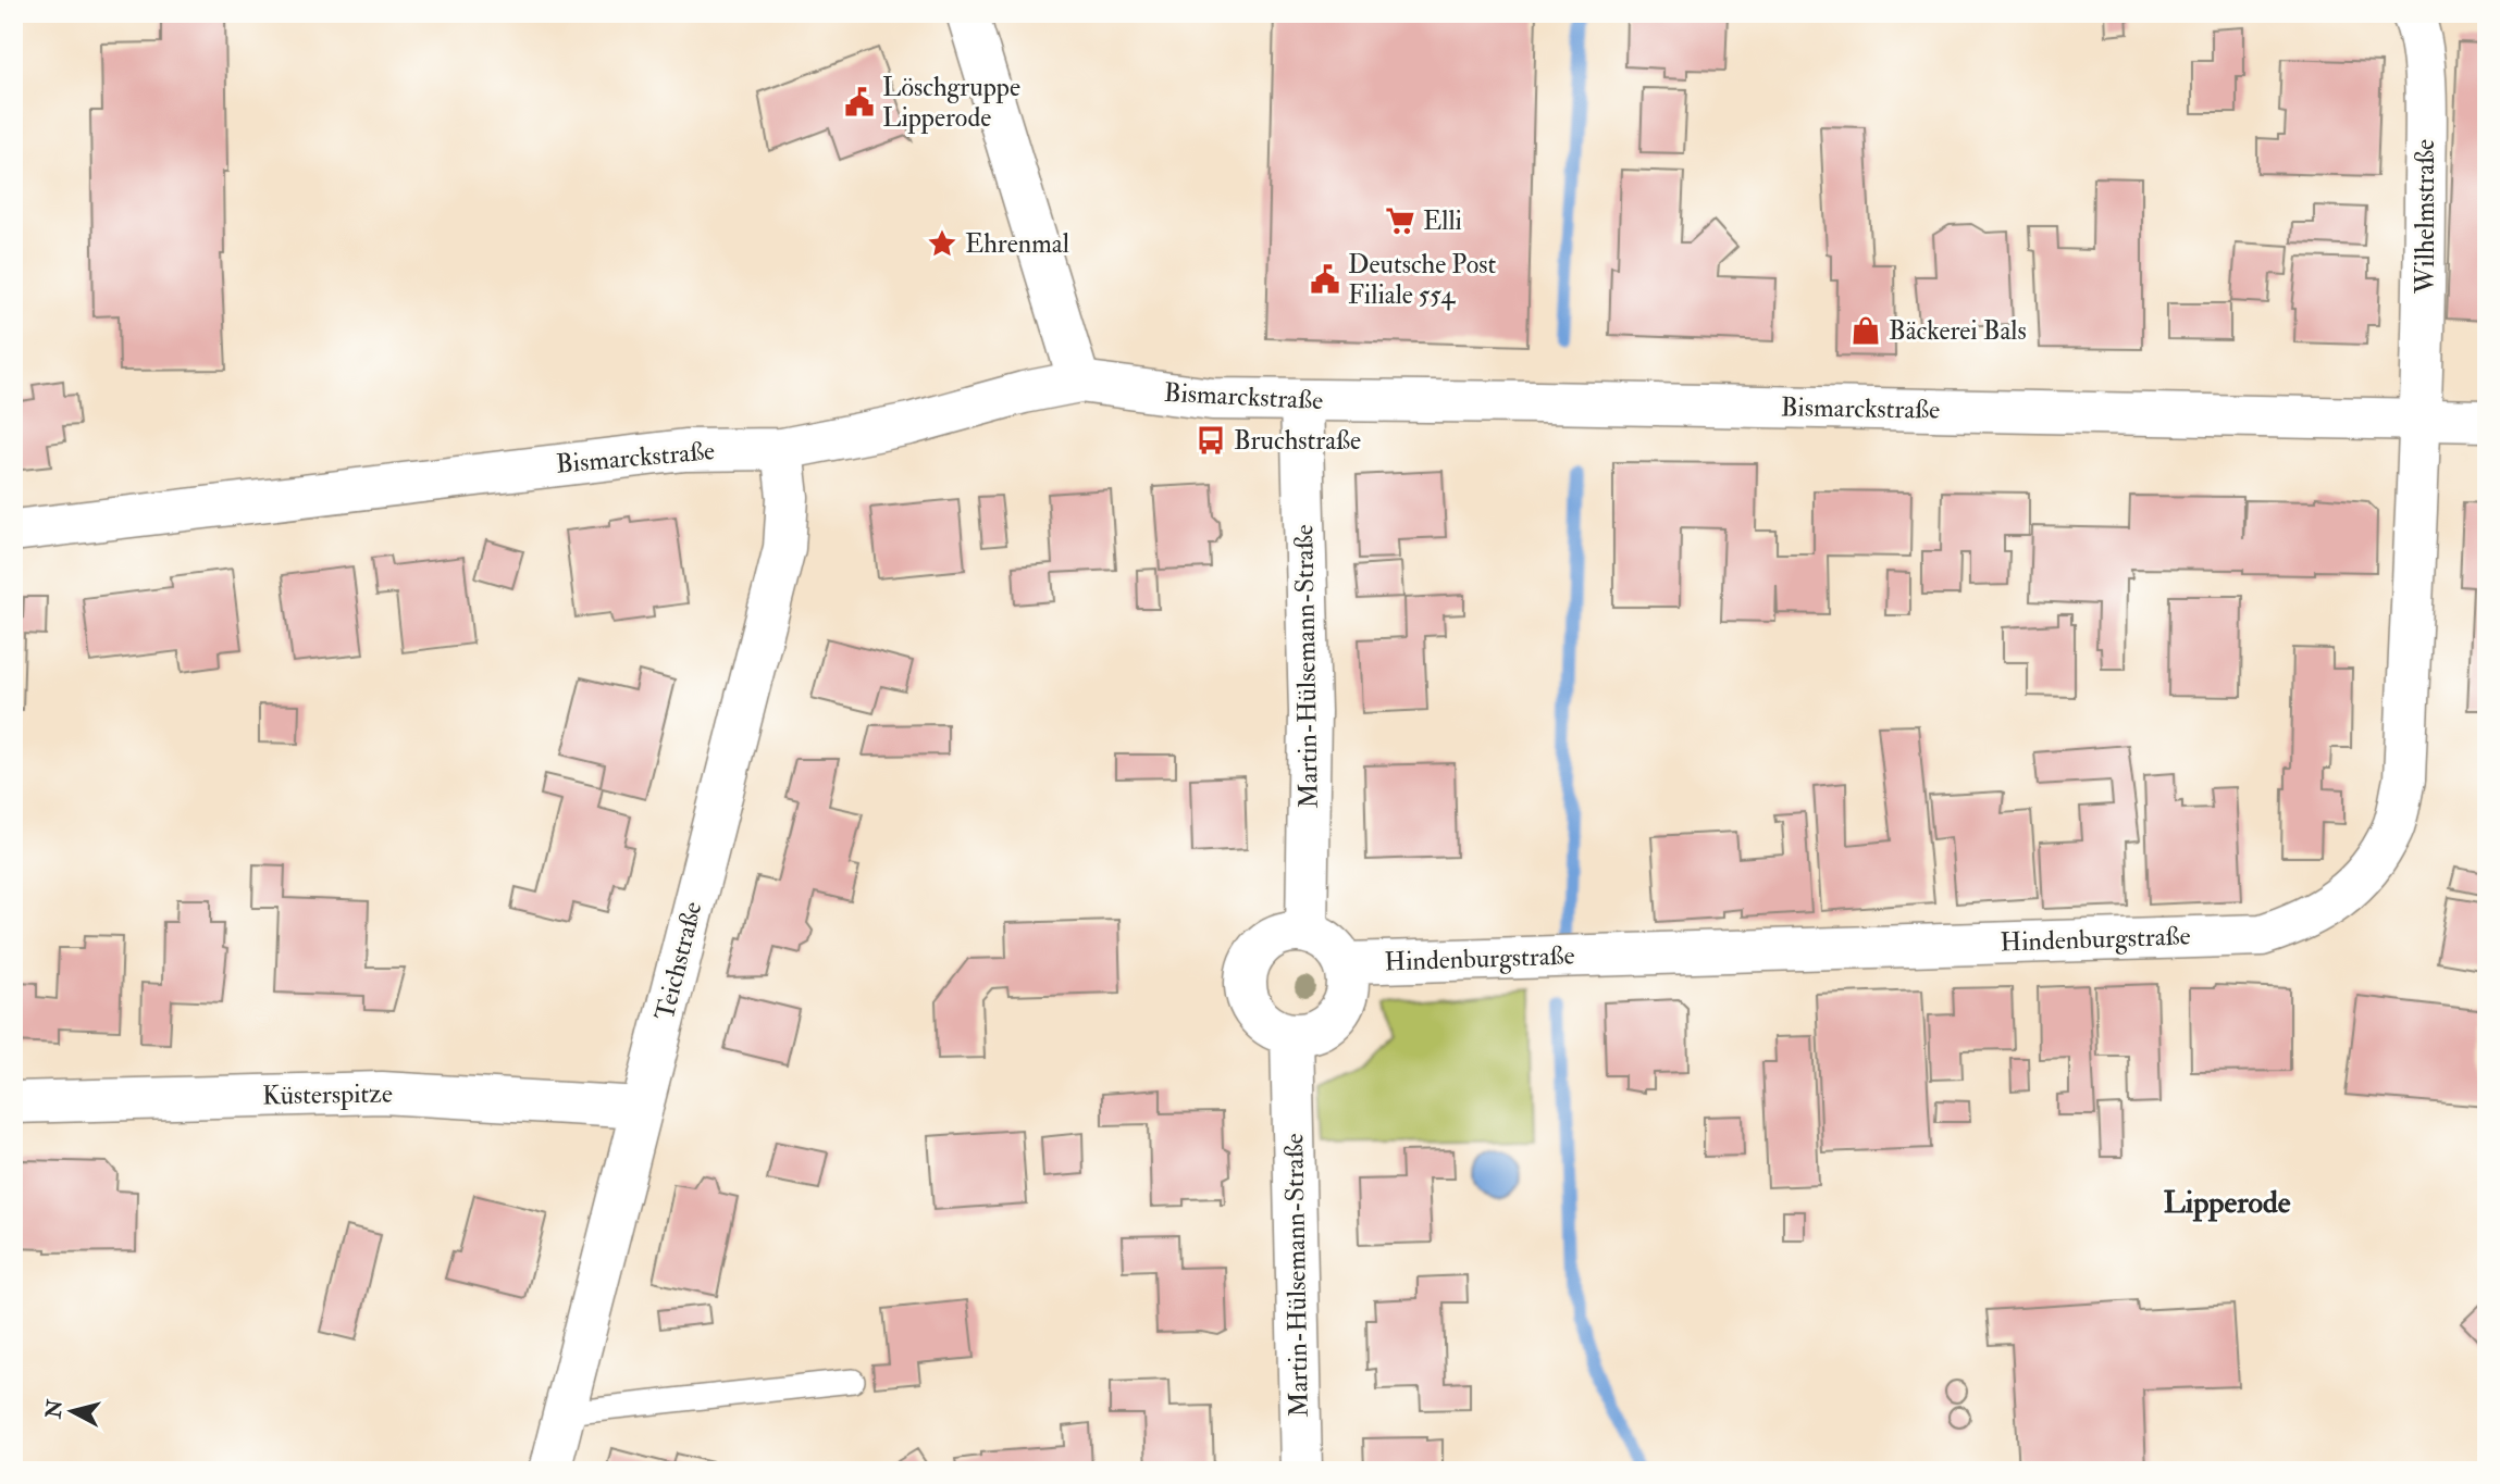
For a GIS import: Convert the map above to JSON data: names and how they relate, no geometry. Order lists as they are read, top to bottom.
{
  "streets": {
    "street": [
      "Wilhelmstraße",
      "Bismarckstraße",
      "Martin-Hülsemann-Straße",
      "Hindenburgstraße",
      "Teichstraße",
      "Küsterspitze"
    ]
  },
  "crossings": [
    ["Wilhelmstraße", "Bismarckstraße"],
    ["Wilhelmstraße", "Hindenburgstraße"],
    ["Bismarckstraße", "Martin-Hülsemann-Straße"],
    ["Bismarckstraße", "Hindenburgstraße"],
    ["Bismarckstraße", "Teichstraße"],
    ["Martin-Hülsemann-Straße", "Hindenburgstraße"],
    ["Teichstraße", "Küsterspitze"]
  ],
  "districts": ["Lipperode"],
  "places": {
    "public building": ["Löschgruppe Lipperode", "Deutsche Post Filiale 554"],
    "supermarket": ["Elli"],
    "place": ["Ehrenmal"],
    "shop": ["Bäckerei Bals"],
    "bus stop": ["Bruchstraße"]
  },
  "north": "left"
}
